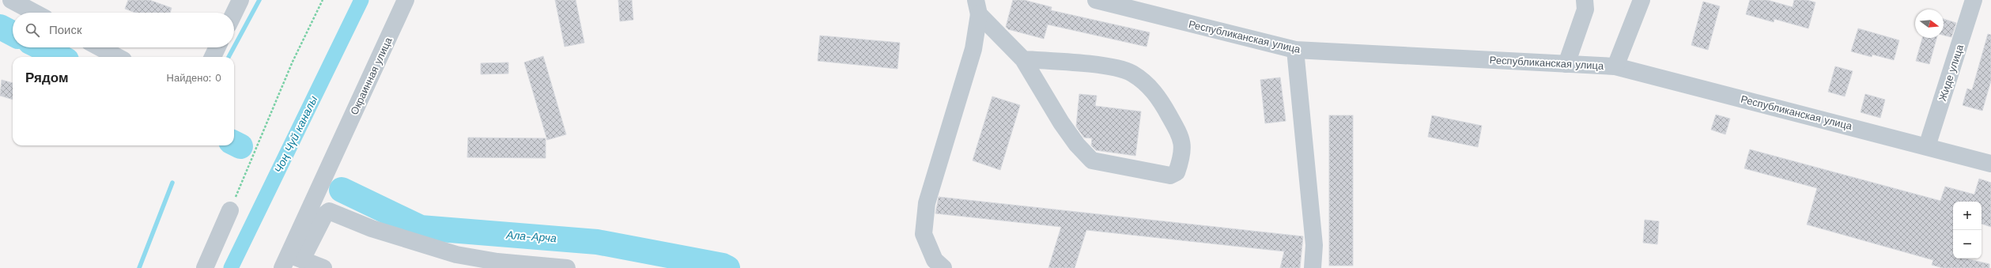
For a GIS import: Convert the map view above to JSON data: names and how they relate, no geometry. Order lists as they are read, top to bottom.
{
  "streets": {
    "street": ["Республиканская улица", "Жиде улица", "Окраинная улица"]
  },
  "crossings": [
    ["Республиканская улица", "Жиде улица"]
  ],
  "water": ["Чоң Чүй каналы", "Ала-Арча"],
  "north": "right",
  "page": {
    "search": "Поиск",
    "heading": ["Рядом", "Найдено: 0"],
    "map_buttons": ["+", "−"]
  }
}
